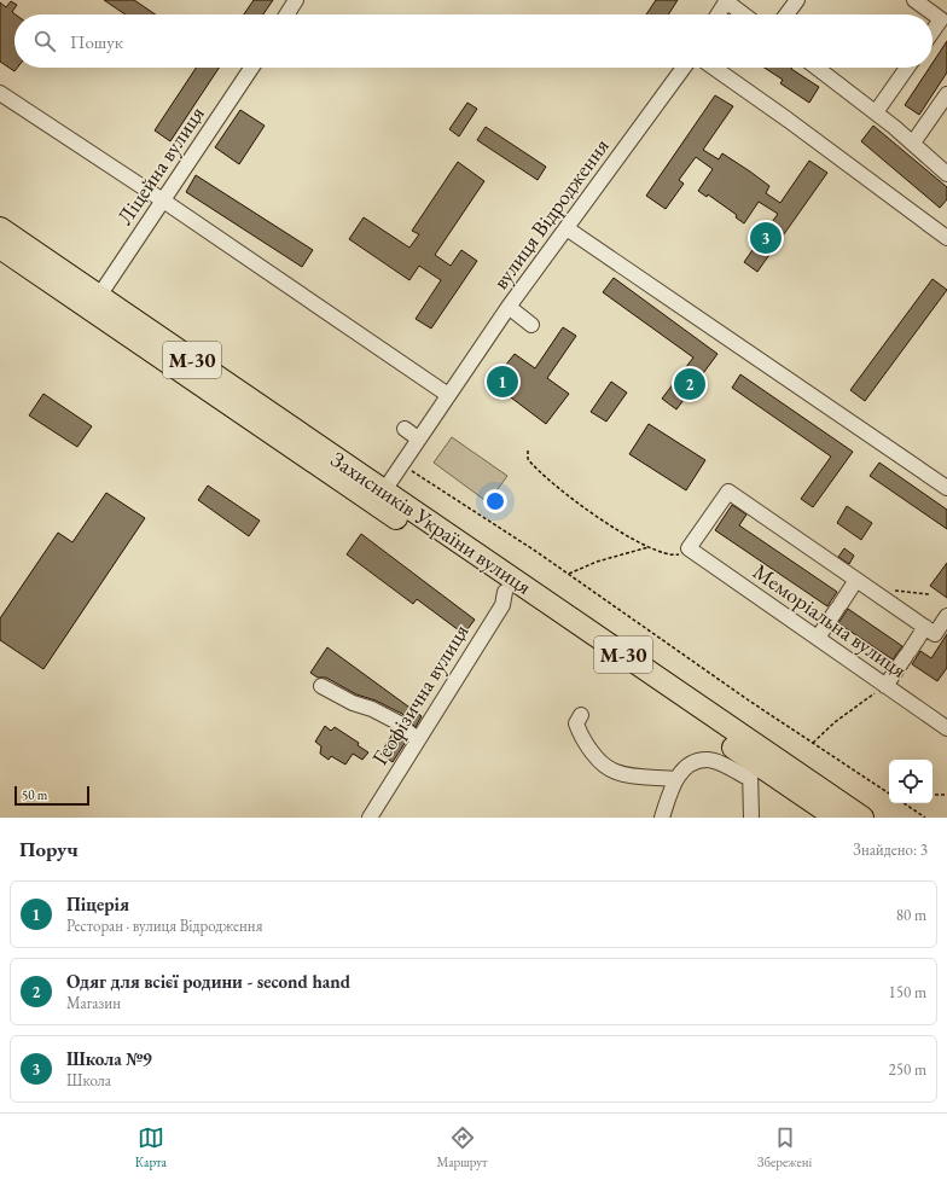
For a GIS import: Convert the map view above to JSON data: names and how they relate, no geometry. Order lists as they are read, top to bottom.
{
  "streets": {
    "highway": ["М-30", "Захисників України вулиця"],
    "street": [
      "Ліцейна вулиця",
      "вулиця Відродження",
      "Меморіальна вулиця",
      "Геофізична вулиця"
    ]
  },
  "crossings": [
    ["Ліцейна вулиця", "Захисників України вулиця"],
    ["вулиця Відродження", "Захисників України вулиця"],
    ["Захисників України вулиця", "Геофізична вулиця"]
  ],
  "scale_bar": "50 m",
  "page": {
    "search": "Пошук",
    "pins": ["3", "1", "2"],
    "scale": "50 m",
    "heading": ["Поруч", "Знайдено: 3"],
    "list": [
      {
        "mark": "1",
        "name": "Піцерія",
        "note": "Ресторан · вулиця Відродження",
        "value": "80 m"
      },
      {
        "mark": "2",
        "name": "Одяг для всієї родини - second hand",
        "note": "Магазин",
        "value": "150 m"
      },
      {
        "mark": "3",
        "name": "Школа №9",
        "note": "Школа",
        "value": "250 m"
      }
    ],
    "nav": ["Карта", "Маршрут", "Збережені"]
  }
}
